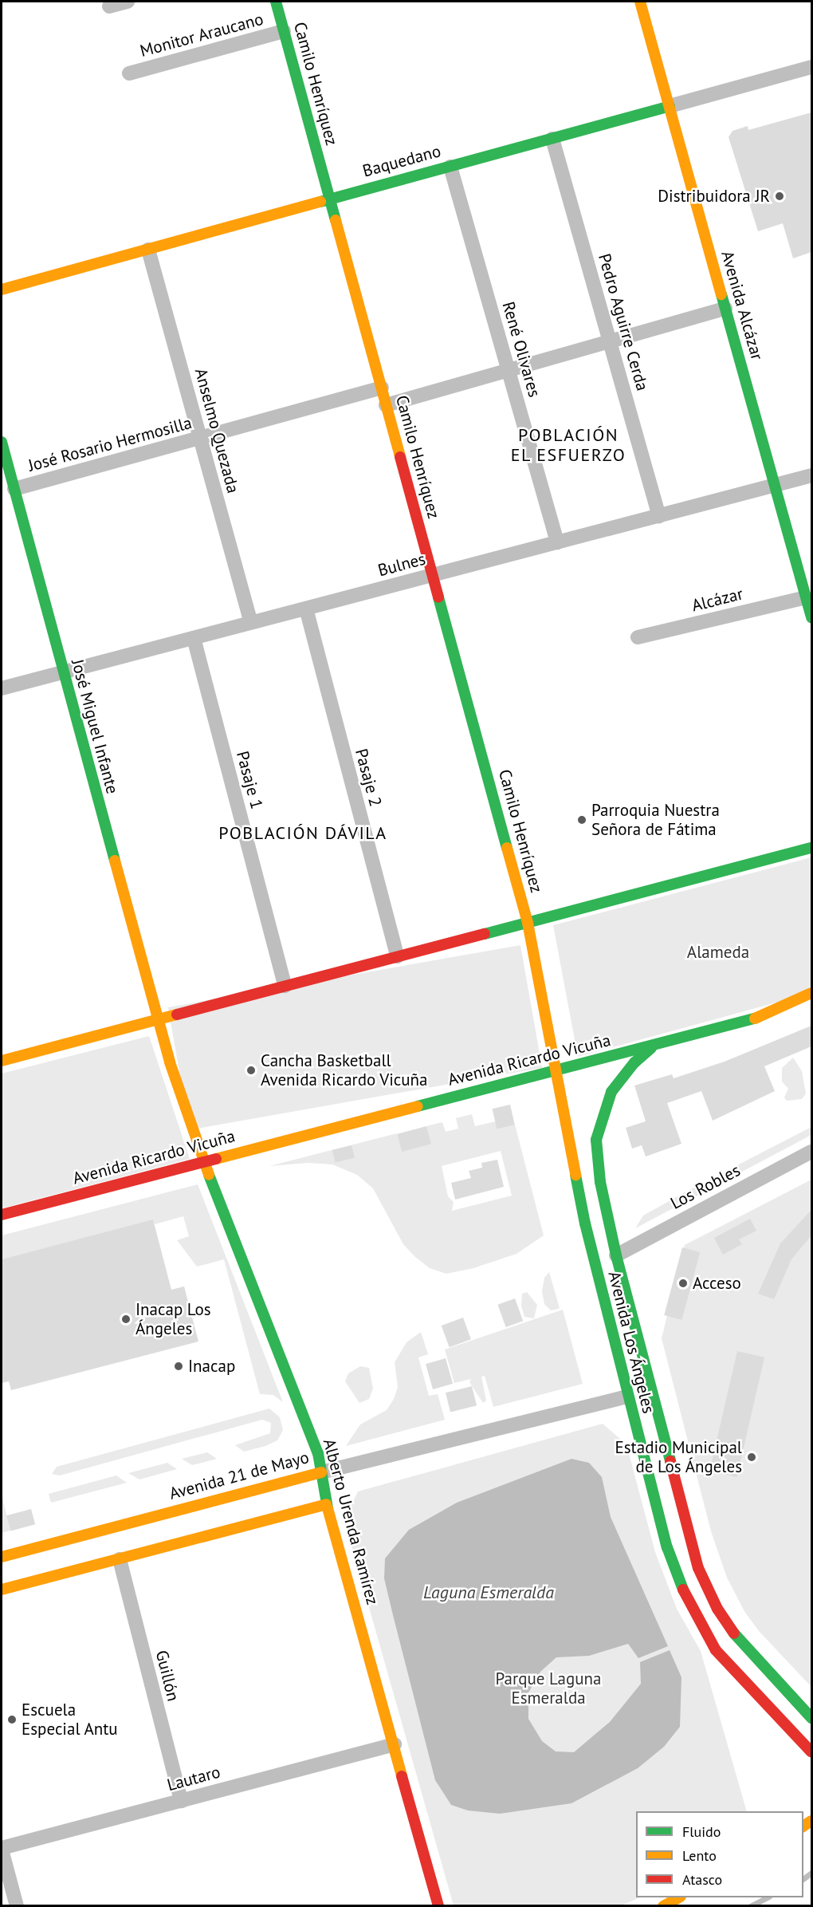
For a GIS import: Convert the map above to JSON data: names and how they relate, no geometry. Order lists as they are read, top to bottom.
{
  "streets": {
    "main road": [
      "Camilo Henríquez",
      "Baquedano",
      "Avenida Alcázar",
      "José Miguel Infante",
      "Avenida Ricardo Vicuña",
      "Avenida Los Ángeles",
      "Avenida 21 de Mayo",
      "Alberto Urenda Ramírez"
    ],
    "street": [
      "Monitor Araucano",
      "Pedro Aguirre Cerda",
      "René Olivares",
      "Anselmo Quezada",
      "José Rosario Hermosilla",
      "Bulnes",
      "Alcázar",
      "Pasaje 2",
      "Pasaje 1",
      "Los Robles",
      "Guillón",
      "Lautaro"
    ]
  },
  "crossings": [
    ["Monitor Araucano", "Camilo Henríquez"],
    ["Camilo Henríquez", "Baquedano"],
    ["Camilo Henríquez", "José Rosario Hermosilla"],
    ["Camilo Henríquez", "Bulnes"],
    ["Camilo Henríquez", "Avenida Los Ángeles"],
    ["Baquedano", "Avenida Alcázar"],
    ["Baquedano", "Pedro Aguirre Cerda"],
    ["Baquedano", "René Olivares"],
    ["Baquedano", "Anselmo Quezada"],
    ["Avenida Alcázar", "Bulnes"],
    ["Avenida Alcázar", "Alcázar"],
    ["Pedro Aguirre Cerda", "Bulnes"],
    ["René Olivares", "Bulnes"],
    ["Anselmo Quezada", "José Rosario Hermosilla"],
    ["Anselmo Quezada", "Bulnes"],
    ["José Rosario Hermosilla", "José Miguel Infante"],
    ["Bulnes", "José Miguel Infante"],
    ["Bulnes", "Pasaje 2"],
    ["Bulnes", "Pasaje 1"],
    ["José Miguel Infante", "Alberto Urenda Ramírez"],
    ["Avenida Ricardo Vicuña", "Avenida Los Ángeles"],
    ["Avenida Ricardo Vicuña", "Alberto Urenda Ramírez"],
    ["Los Robles", "Avenida Los Ángeles"],
    ["Avenida Los Ángeles", "Avenida 21 de Mayo"],
    ["Avenida 21 de Mayo", "Alberto Urenda Ramírez"],
    ["Alberto Urenda Ramírez", "Lautaro"],
    ["Guillón", "Lautaro"]
  ],
  "districts": ["POBLACIÓN EL ESFUERZO", "POBLACIÓN DÁVILA"],
  "water": ["Laguna Esmeralda"],
  "parks": ["Alameda", "Parque Laguna Esmeralda"],
  "places": [
    "Distribuidora JR",
    "Parroquia Nuestra Señora de Fátima",
    "Cancha Basketball Avenida Ricardo Vicuña",
    "Acceso",
    "Inacap Los Ángeles",
    "Inacap",
    "Estadio Municipal de Los Ángeles",
    "Escuela Especial Antu"
  ],
  "legend": ["Fluido", "Lento", "Atasco"]
}
